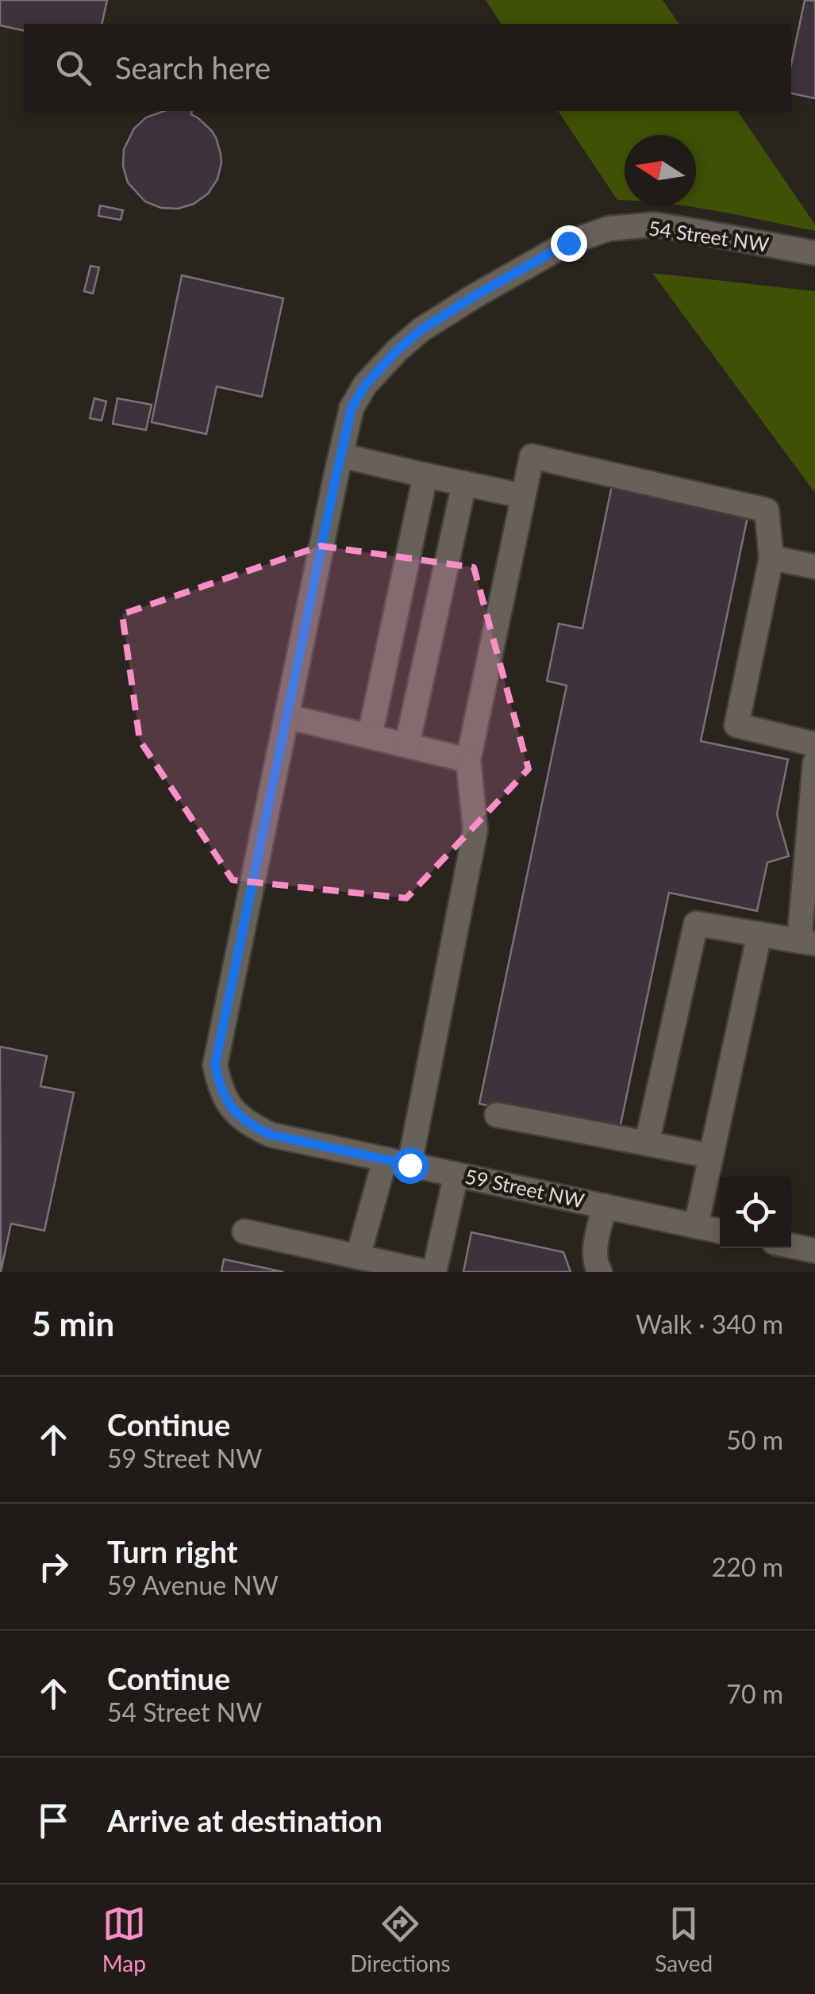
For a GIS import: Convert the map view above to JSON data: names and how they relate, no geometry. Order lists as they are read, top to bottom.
{
  "streets": {
    "street": ["54 Street NW", "59 Street NW"]
  },
  "crossings": [
    ["54 Street NW", "59 Street NW"]
  ],
  "north": "left",
  "page": {
    "search": "Search here",
    "heading": ["5 min", "Walk · 340 m"],
    "list": [
      ["Continue", "59 Street NW", "50 m"],
      ["Turn right", "59 Avenue NW", "220 m"],
      ["Continue", "54 Street NW", "70 m"],
      "Arrive at destination"
    ],
    "nav": ["Map", "Directions", "Saved"]
  }
}
